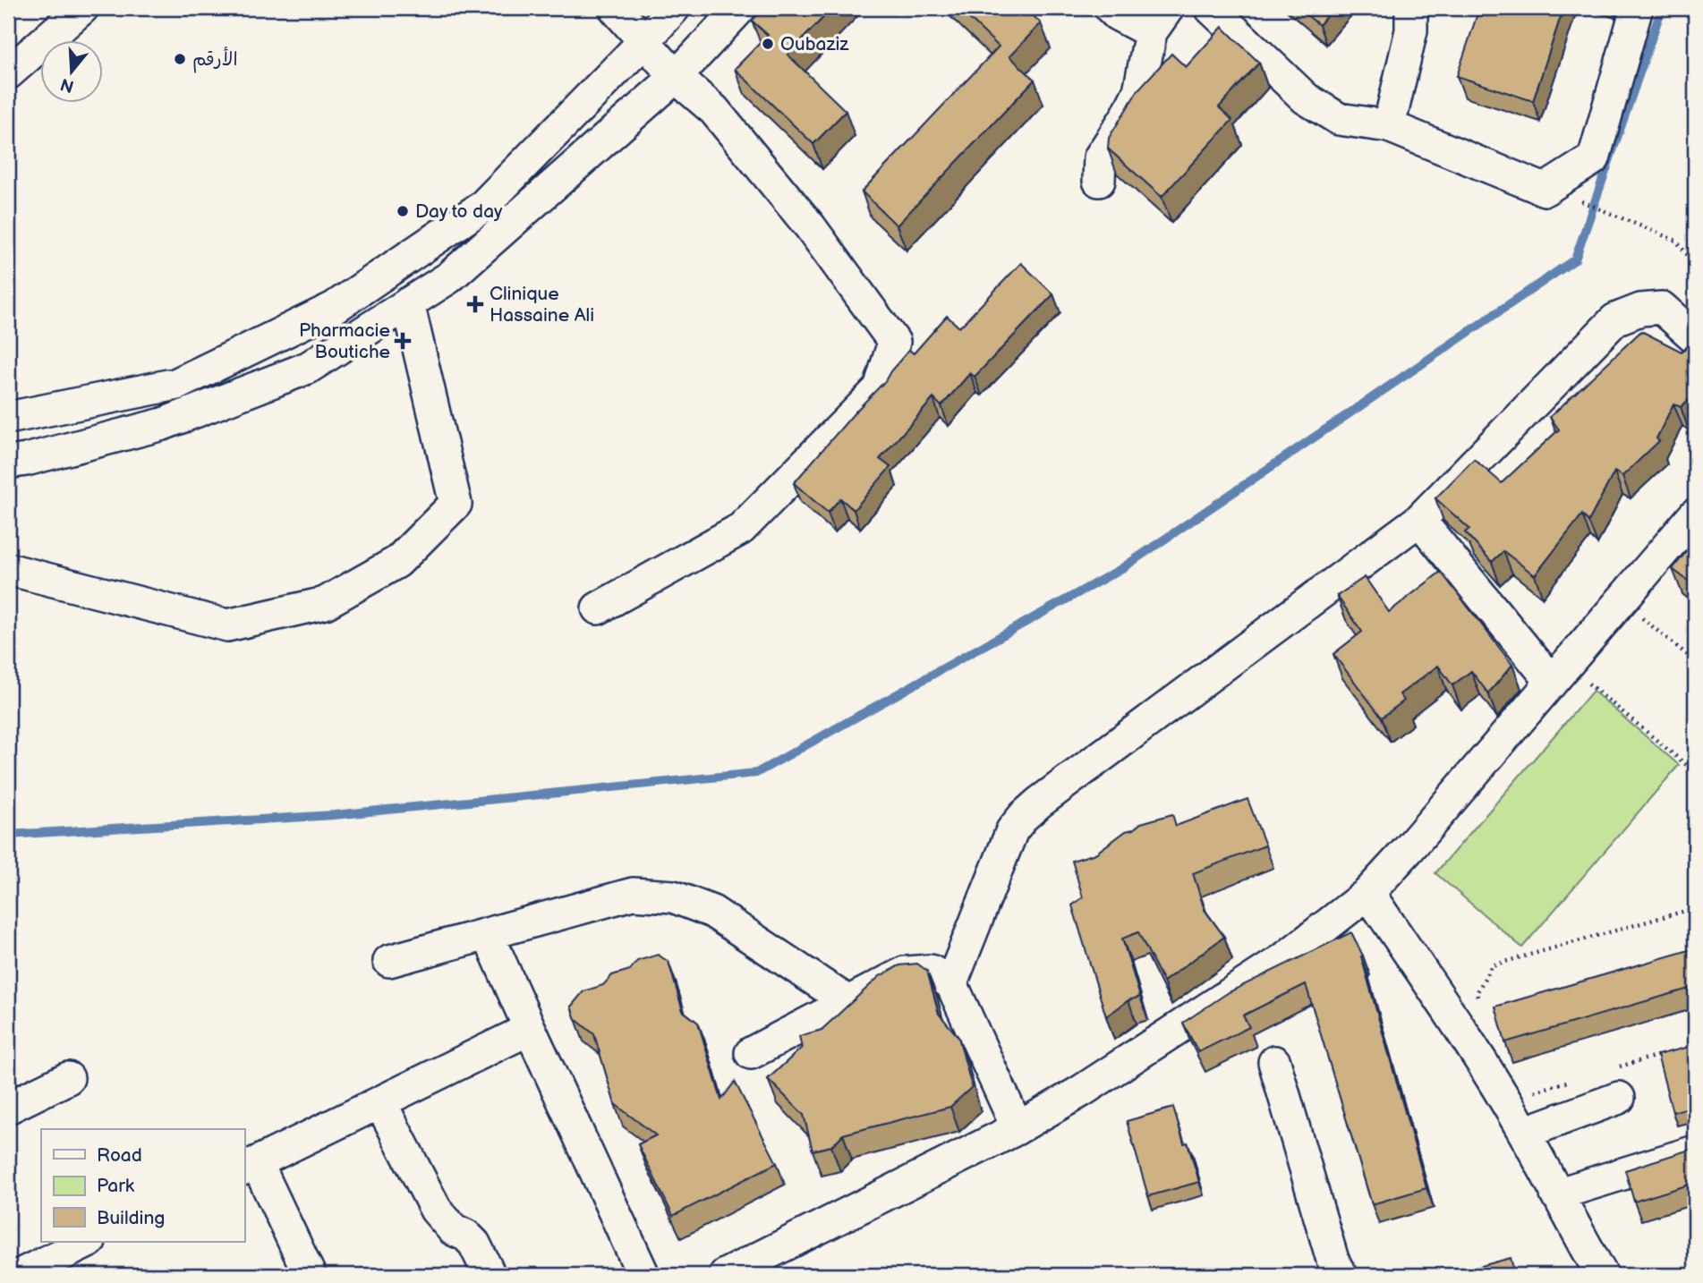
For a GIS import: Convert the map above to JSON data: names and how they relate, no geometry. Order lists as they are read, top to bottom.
{
  "places": {
    "other": ["Oubaziz", "الأرقم", "Day to day"],
    "health": ["Clinique Hassaine Ali", "Pharmacie Boutiche"]
  },
  "legend": ["Road", "Park", "Building"],
  "north": "bottom"
}
